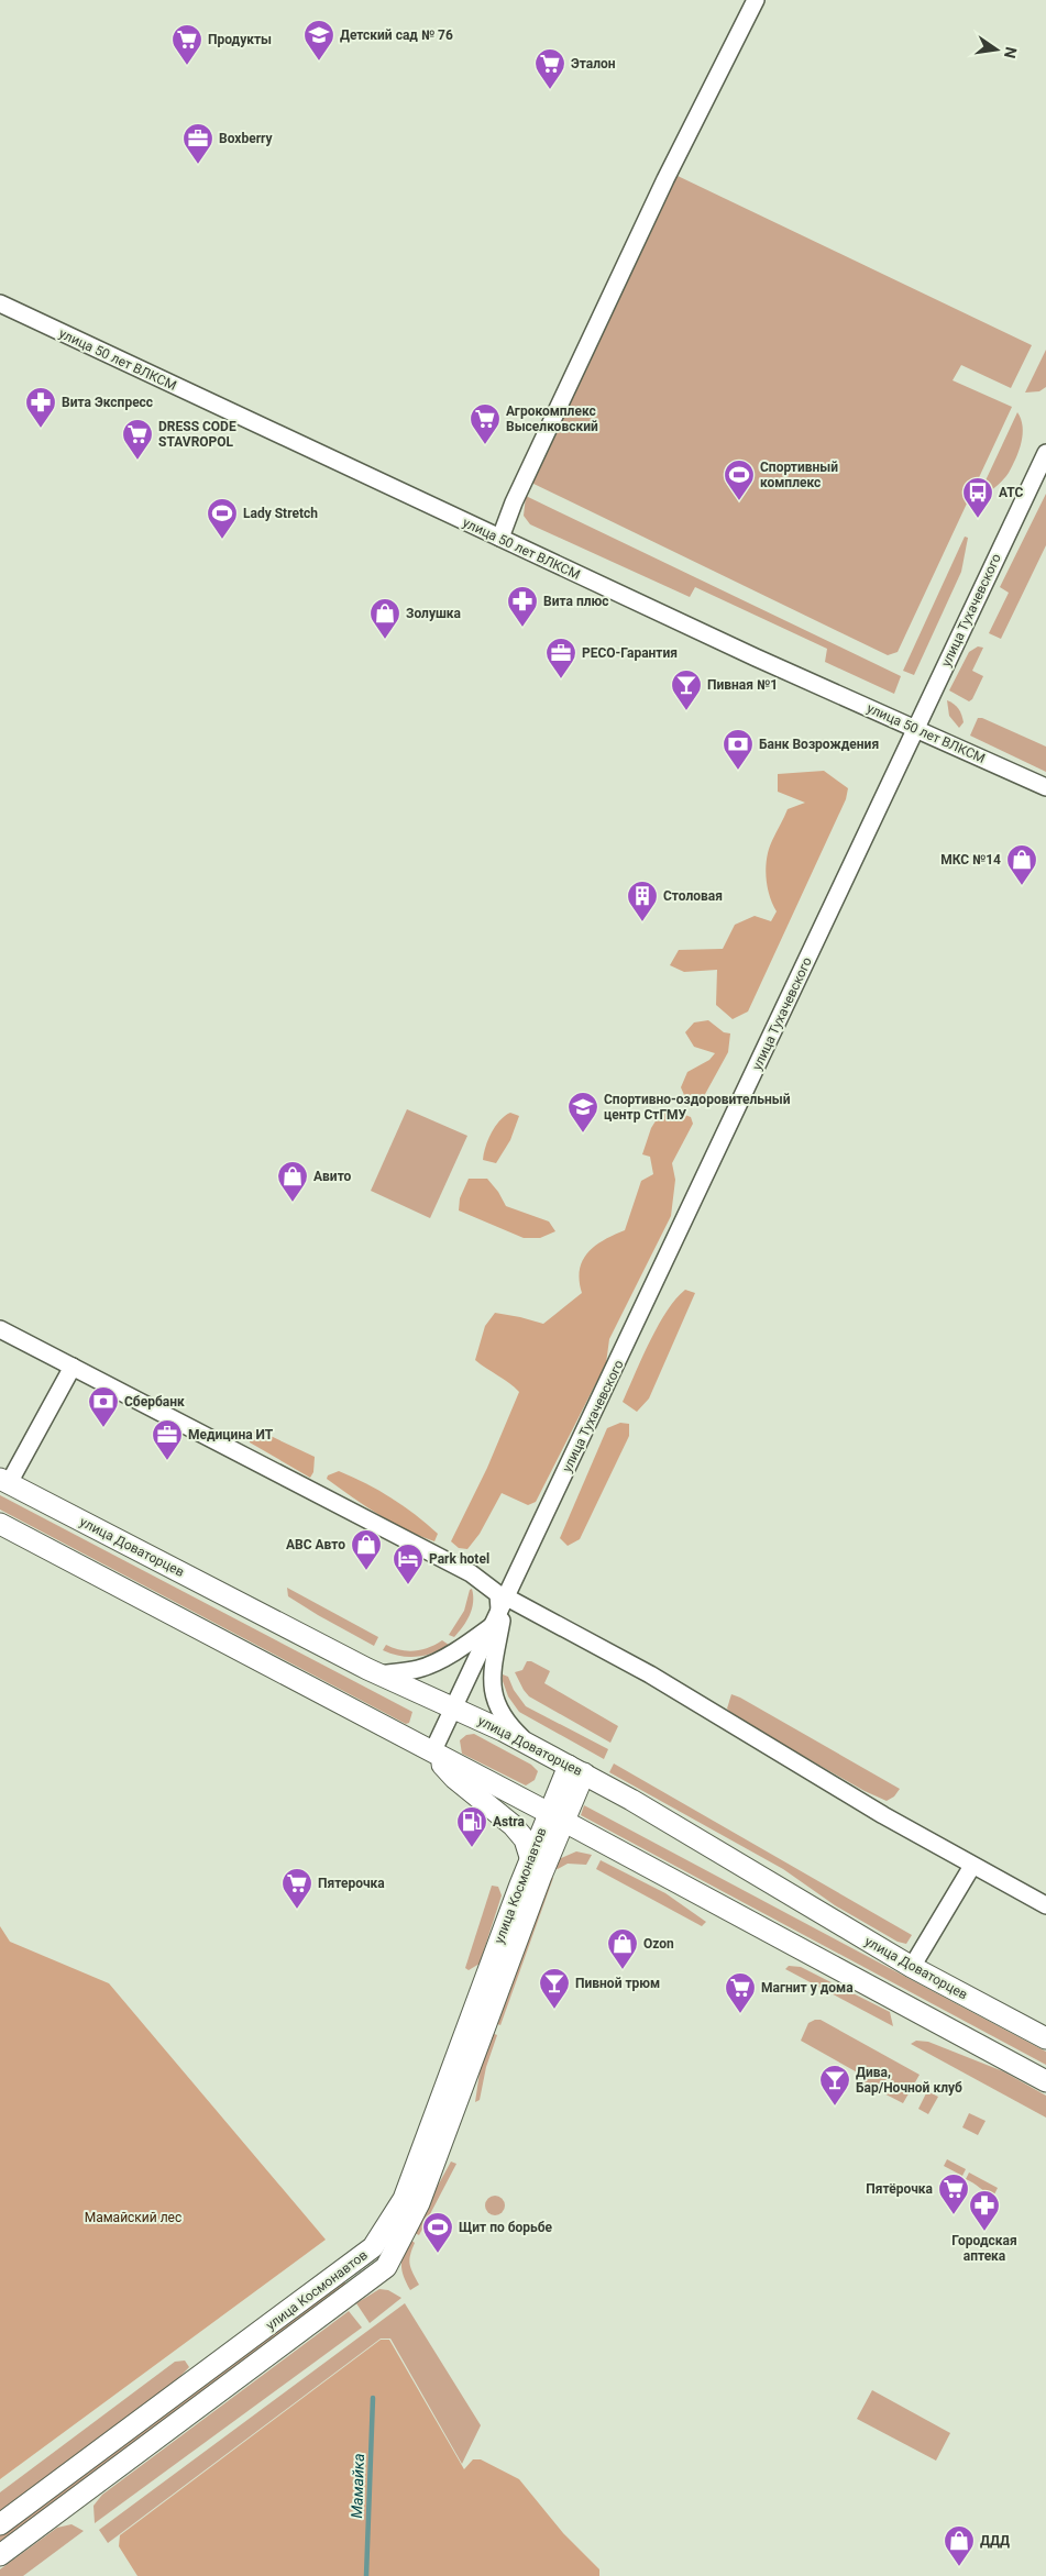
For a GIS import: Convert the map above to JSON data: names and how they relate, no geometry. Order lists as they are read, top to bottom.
{
  "streets": {
    "main road": ["улица Доваторцев", "улица Космонавтов"],
    "street": ["улица 50 лет ВЛКСМ", "улица Тухачевского"]
  },
  "crossings": [
    ["улица 50 лет ВЛКСМ", "улица Тухачевского"],
    ["улица Тухачевского", "улица Доваторцев"]
  ],
  "water": ["Мамайка"],
  "parks": ["Мамайский лес"],
  "places": {
    "school or university": ["Детский сад № 76", "Спортивно-оздоровительный центр СтГМУ"],
    "supermarket": [
      "Продукты",
      "Эталон",
      "Агрокомплекс Выселковский",
      "DRESS CODE STAVROPOL",
      "Пятерочка",
      "Магнит у дома",
      "Пятёрочка"
    ],
    "office": ["Boxberry", "РЕСО-Гарантия", "Медицина ИТ"],
    "pharmacy": ["Вита Экспресс", "Вита плюс", "Городская аптека"],
    "sports": ["Спортивный комплекс", "Lady Stretch", "Щит по борьбе"],
    "bus stop": ["АТС"],
    "shop": [
      "Золушка",
      "МКС №14",
      "Авито",
      "ABC Авто",
      "Ozon",
      "ДДД"
    ],
    "bar": ["Пивная №1", "Пивной трюм", "Дива, Бар/Ночной клуб"],
    "bank": ["Банк Возрождения", "Сбербанк"],
    "building": ["Столовая"],
    "hotel": ["Park hotel"],
    "fuel station": ["Astra"]
  },
  "north": "right"
}
